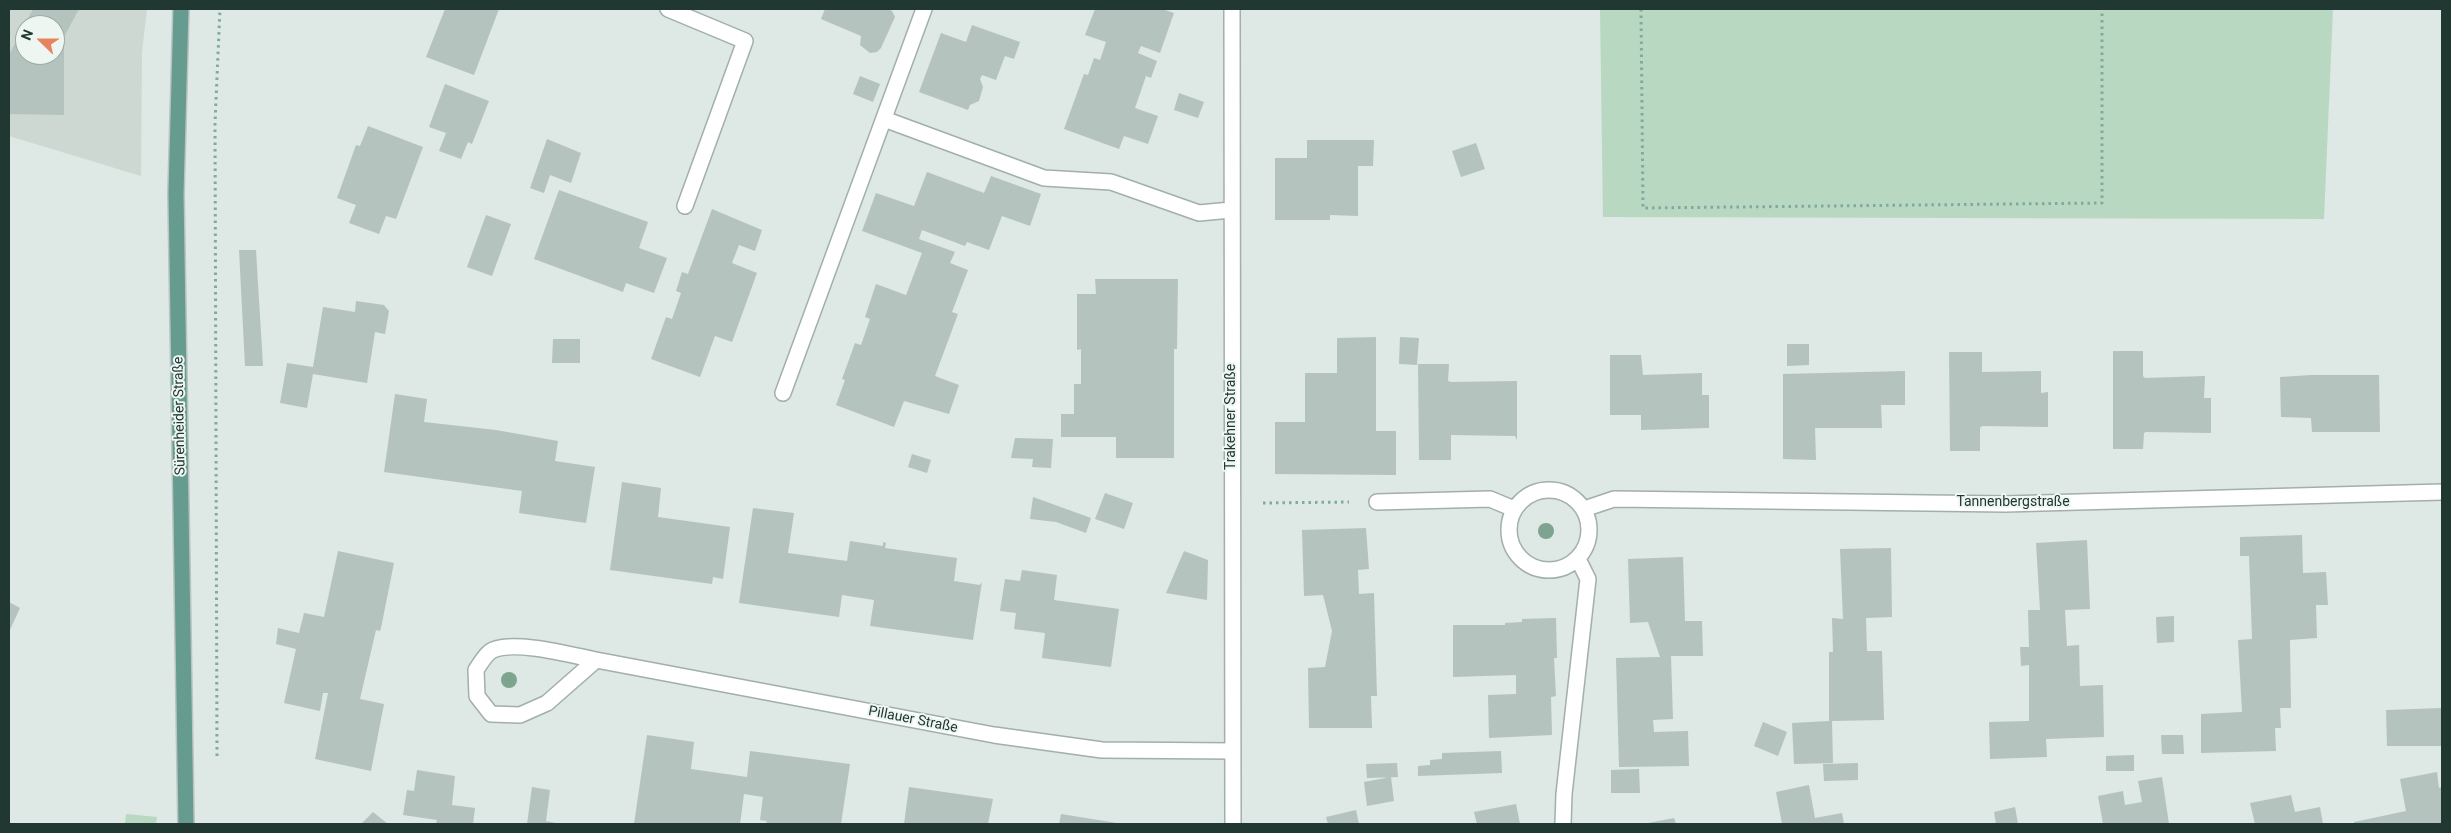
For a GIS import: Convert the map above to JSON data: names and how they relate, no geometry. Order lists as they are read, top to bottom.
{
  "streets": {
    "main road": ["Sürenheider Straße"],
    "street": ["Trakehner Straße", "Tannenbergstraße", "Pillauer Straße"]
  },
  "crossings": [
    ["Trakehner Straße", "Pillauer Straße"]
  ],
  "north": "left"
}
